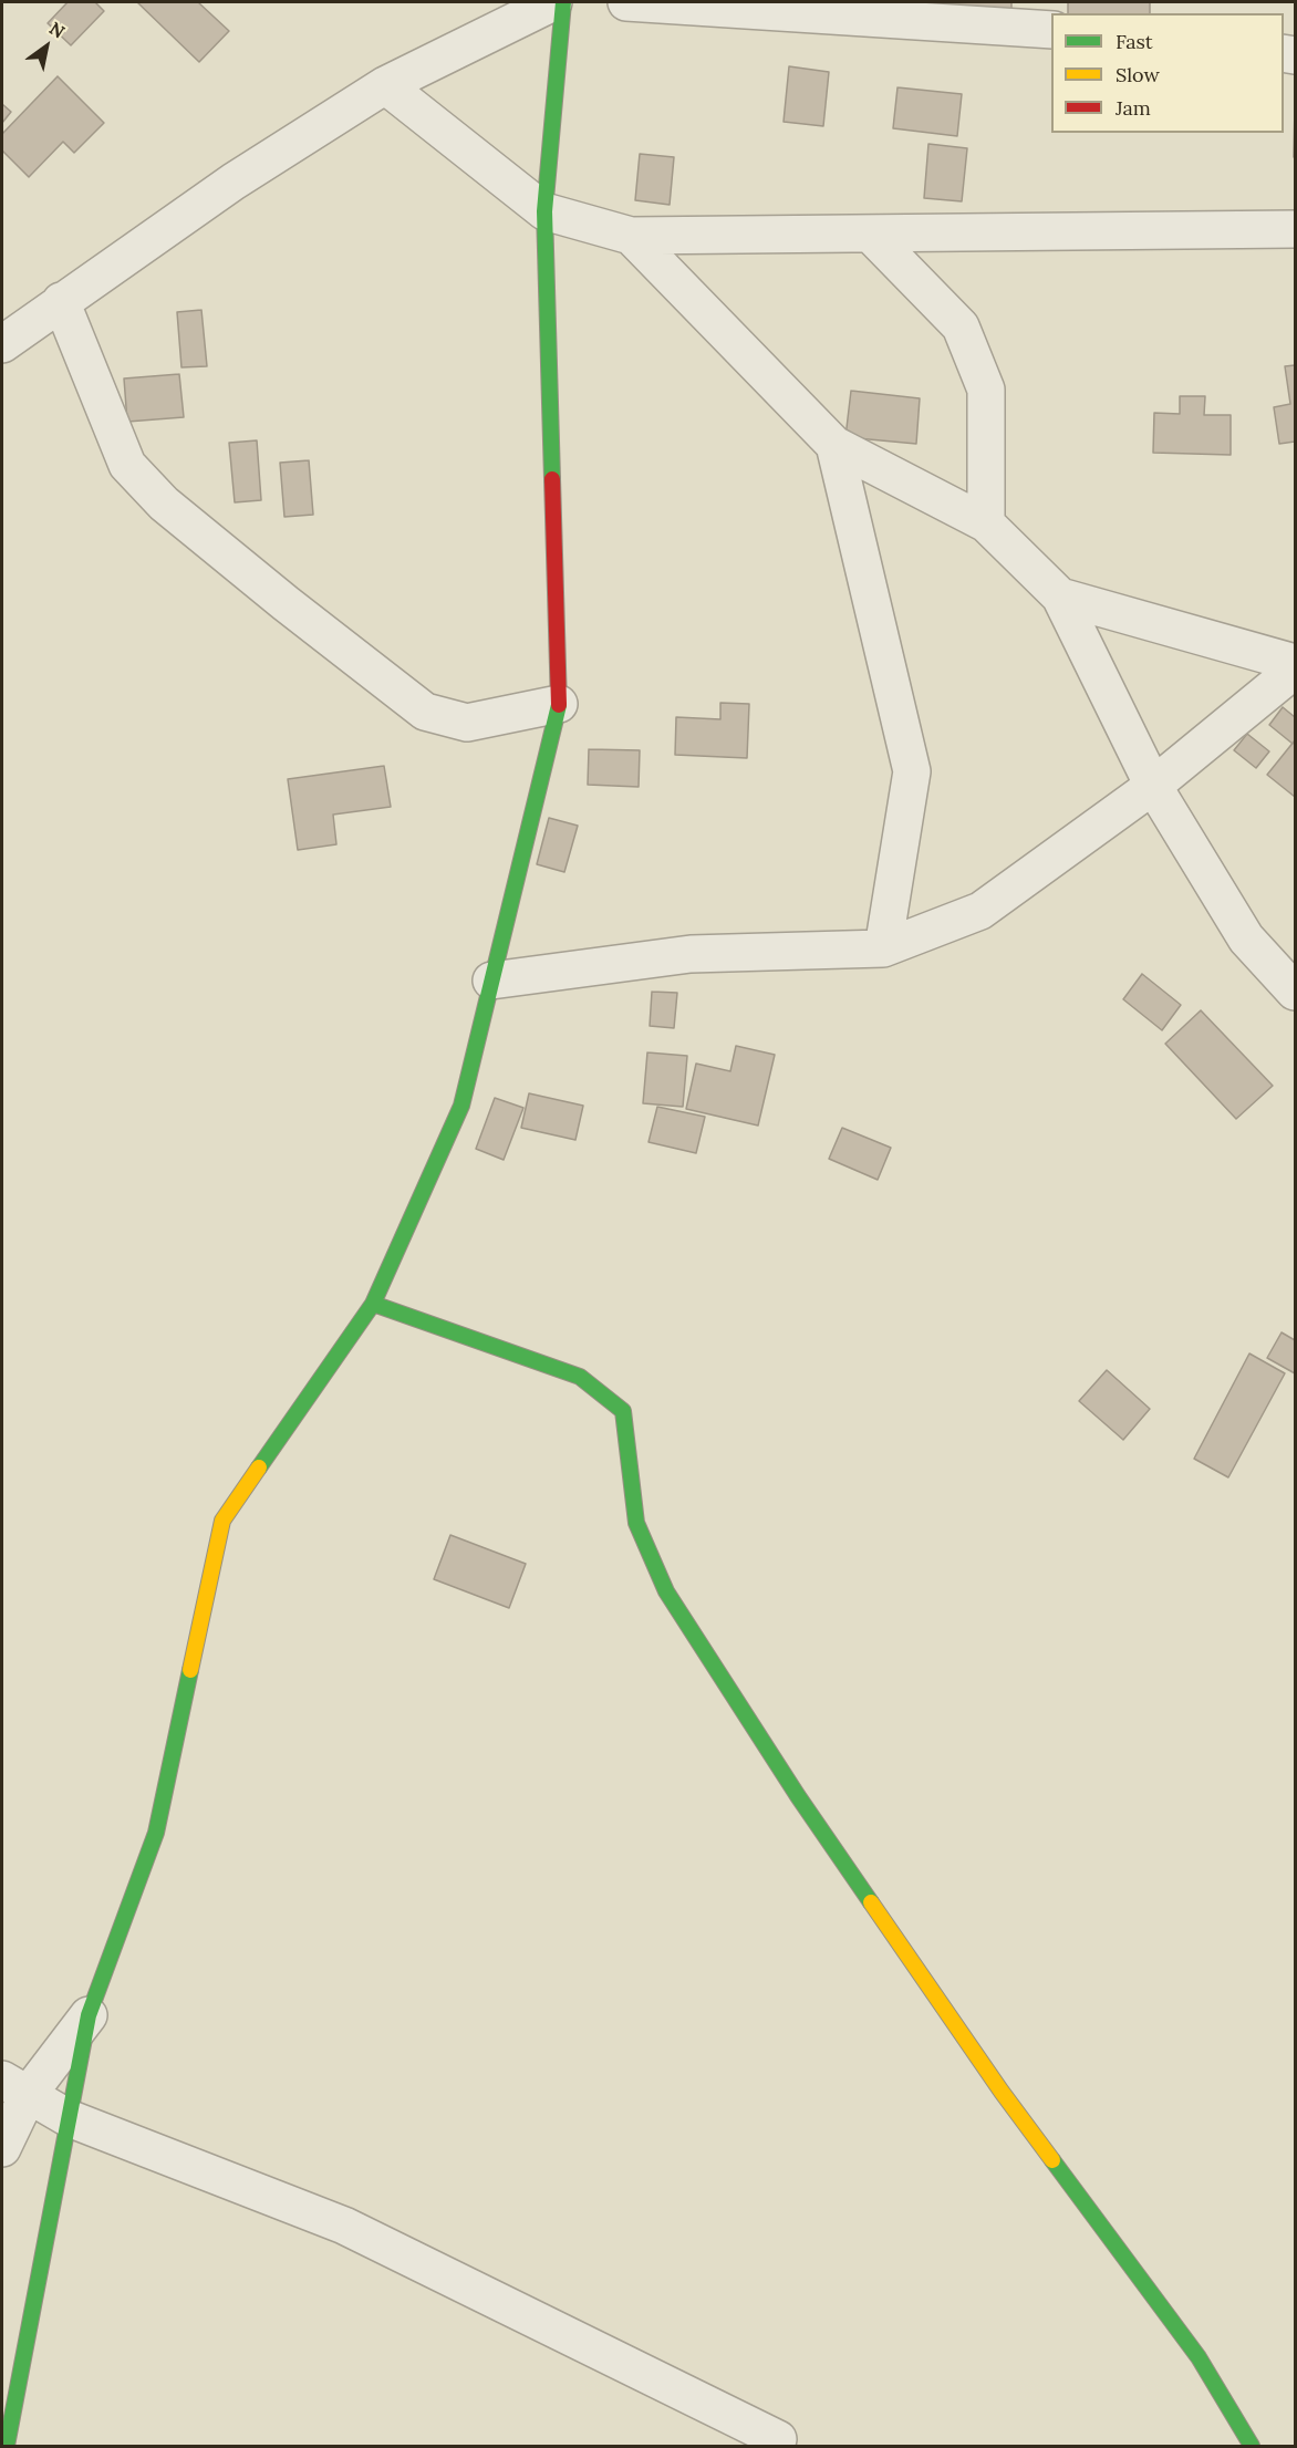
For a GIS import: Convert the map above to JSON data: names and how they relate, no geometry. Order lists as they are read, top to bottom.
{
  "legend": ["Fast", "Slow", "Jam"],
  "north": "top right"
}
